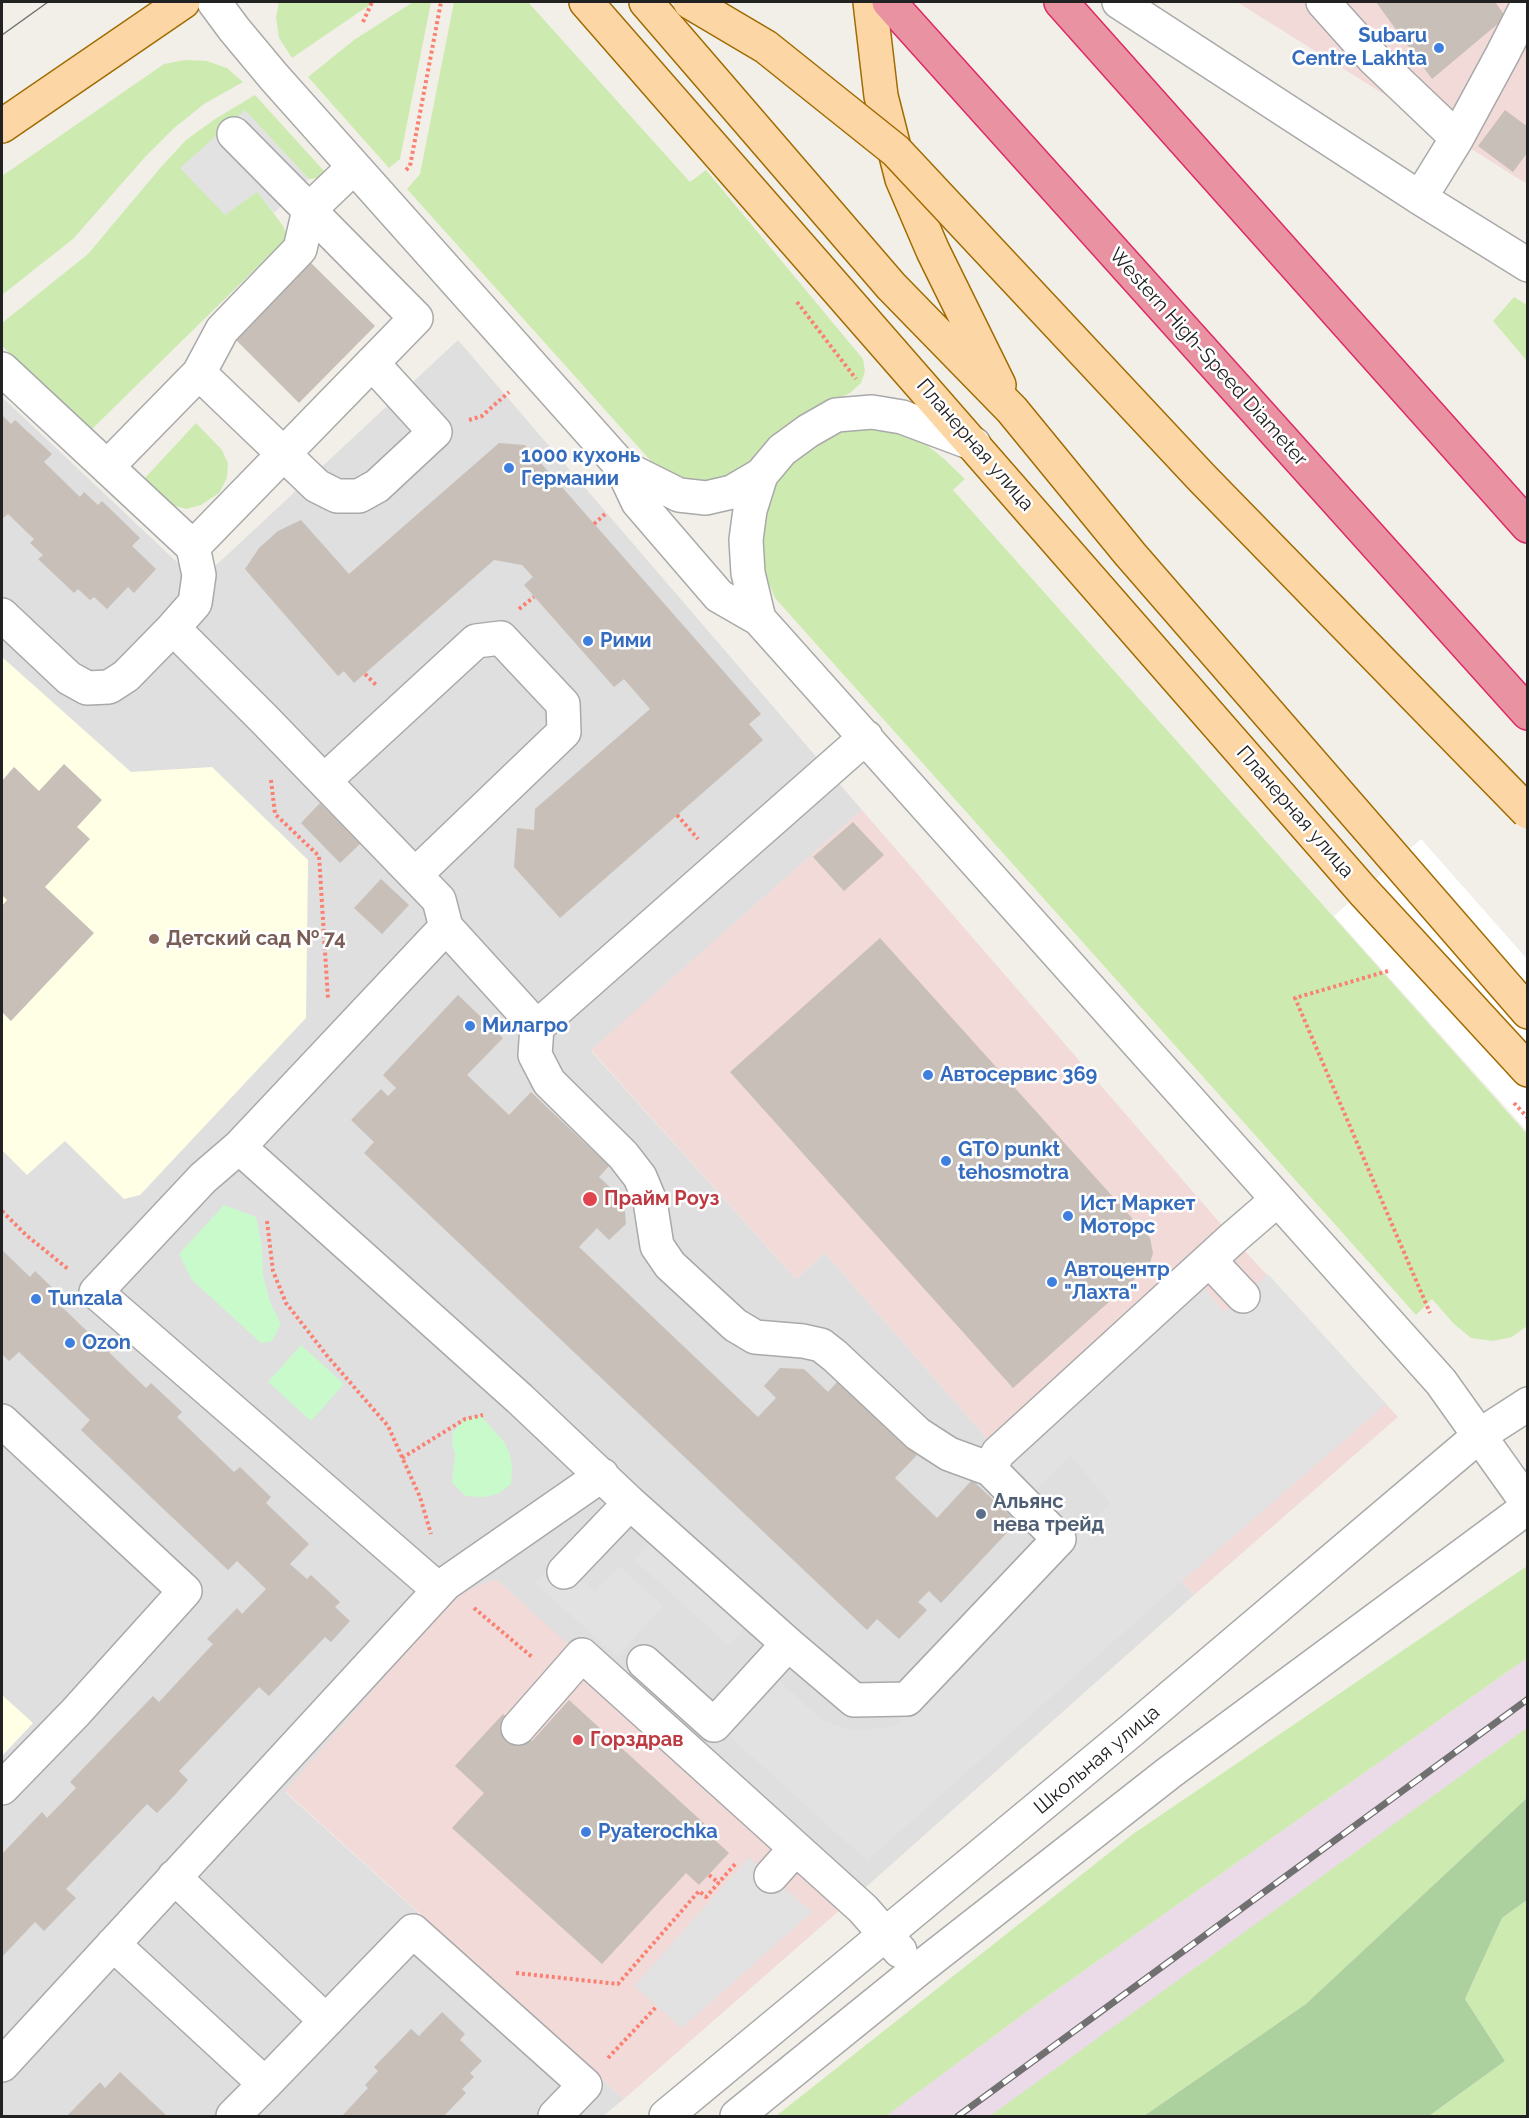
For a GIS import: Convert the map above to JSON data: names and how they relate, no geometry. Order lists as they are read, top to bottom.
{
  "streets": {
    "highway": ["Western High-Speed Diameter"],
    "main road": ["Планерная улица"],
    "street": ["Школьная улица"]
  },
  "places": [
    "Subaru Centre Lakhta",
    "1000 кухонь Германии",
    "Рими",
    "Детский сад № 74",
    "Милагро",
    "Автосервис 369",
    "GTO punkt tehosmotra",
    "Прайм Роуз",
    "Ист Маркет Моторс",
    "Автоцентр \"Лахта\"",
    "Tunzala",
    "Ozon",
    "Альянс нева трейд",
    "Горздрав",
    "Pyaterochka"
  ]
}
